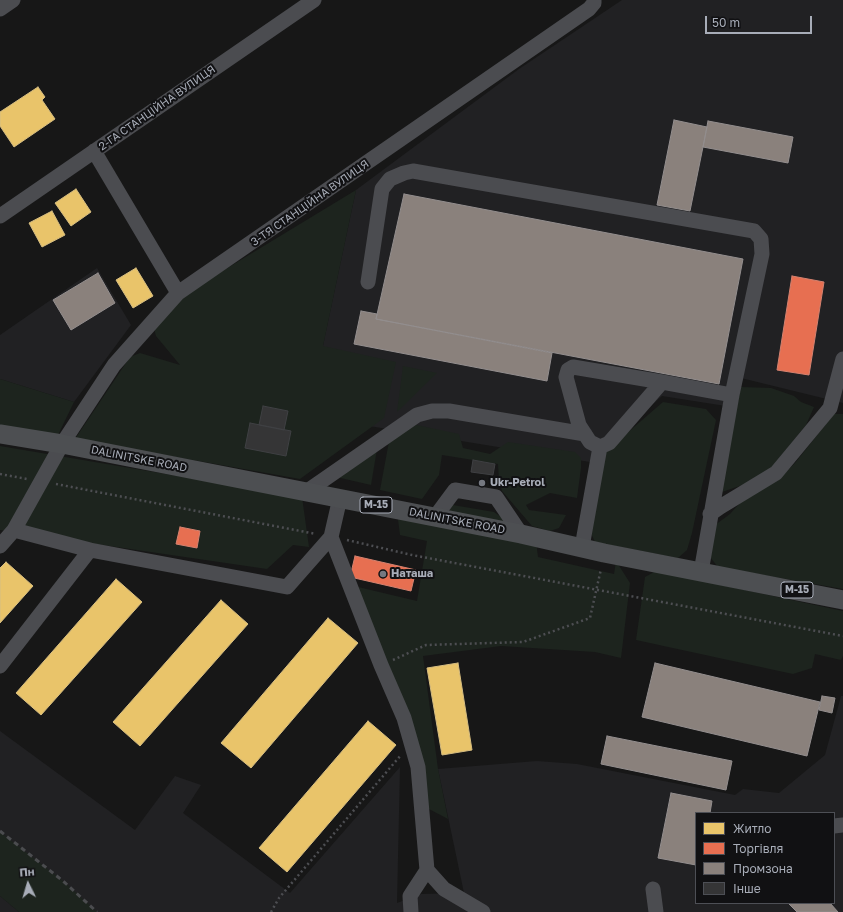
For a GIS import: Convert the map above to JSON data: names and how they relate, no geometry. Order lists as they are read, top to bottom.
{
  "streets": {
    "main road": ["DALINITSKE ROAD", "М-15"],
    "street": ["2-ГА СТАНЦІЙНА ВУЛИЦЯ", "3-ТЯ СТАНЦІЙНА ВУЛИЦЯ"]
  },
  "crossings": [
    ["3-ТЯ СТАНЦІЙНА ВУЛИЦЯ", "DALINITSKE ROAD"]
  ],
  "places": ["Ukr-Petrol", "Наташа"],
  "legend": [
    "Житло",
    "Торгівля",
    "Промзона",
    "Інше"
  ],
  "scale_bar": "50 m",
  "north": "top"
}
